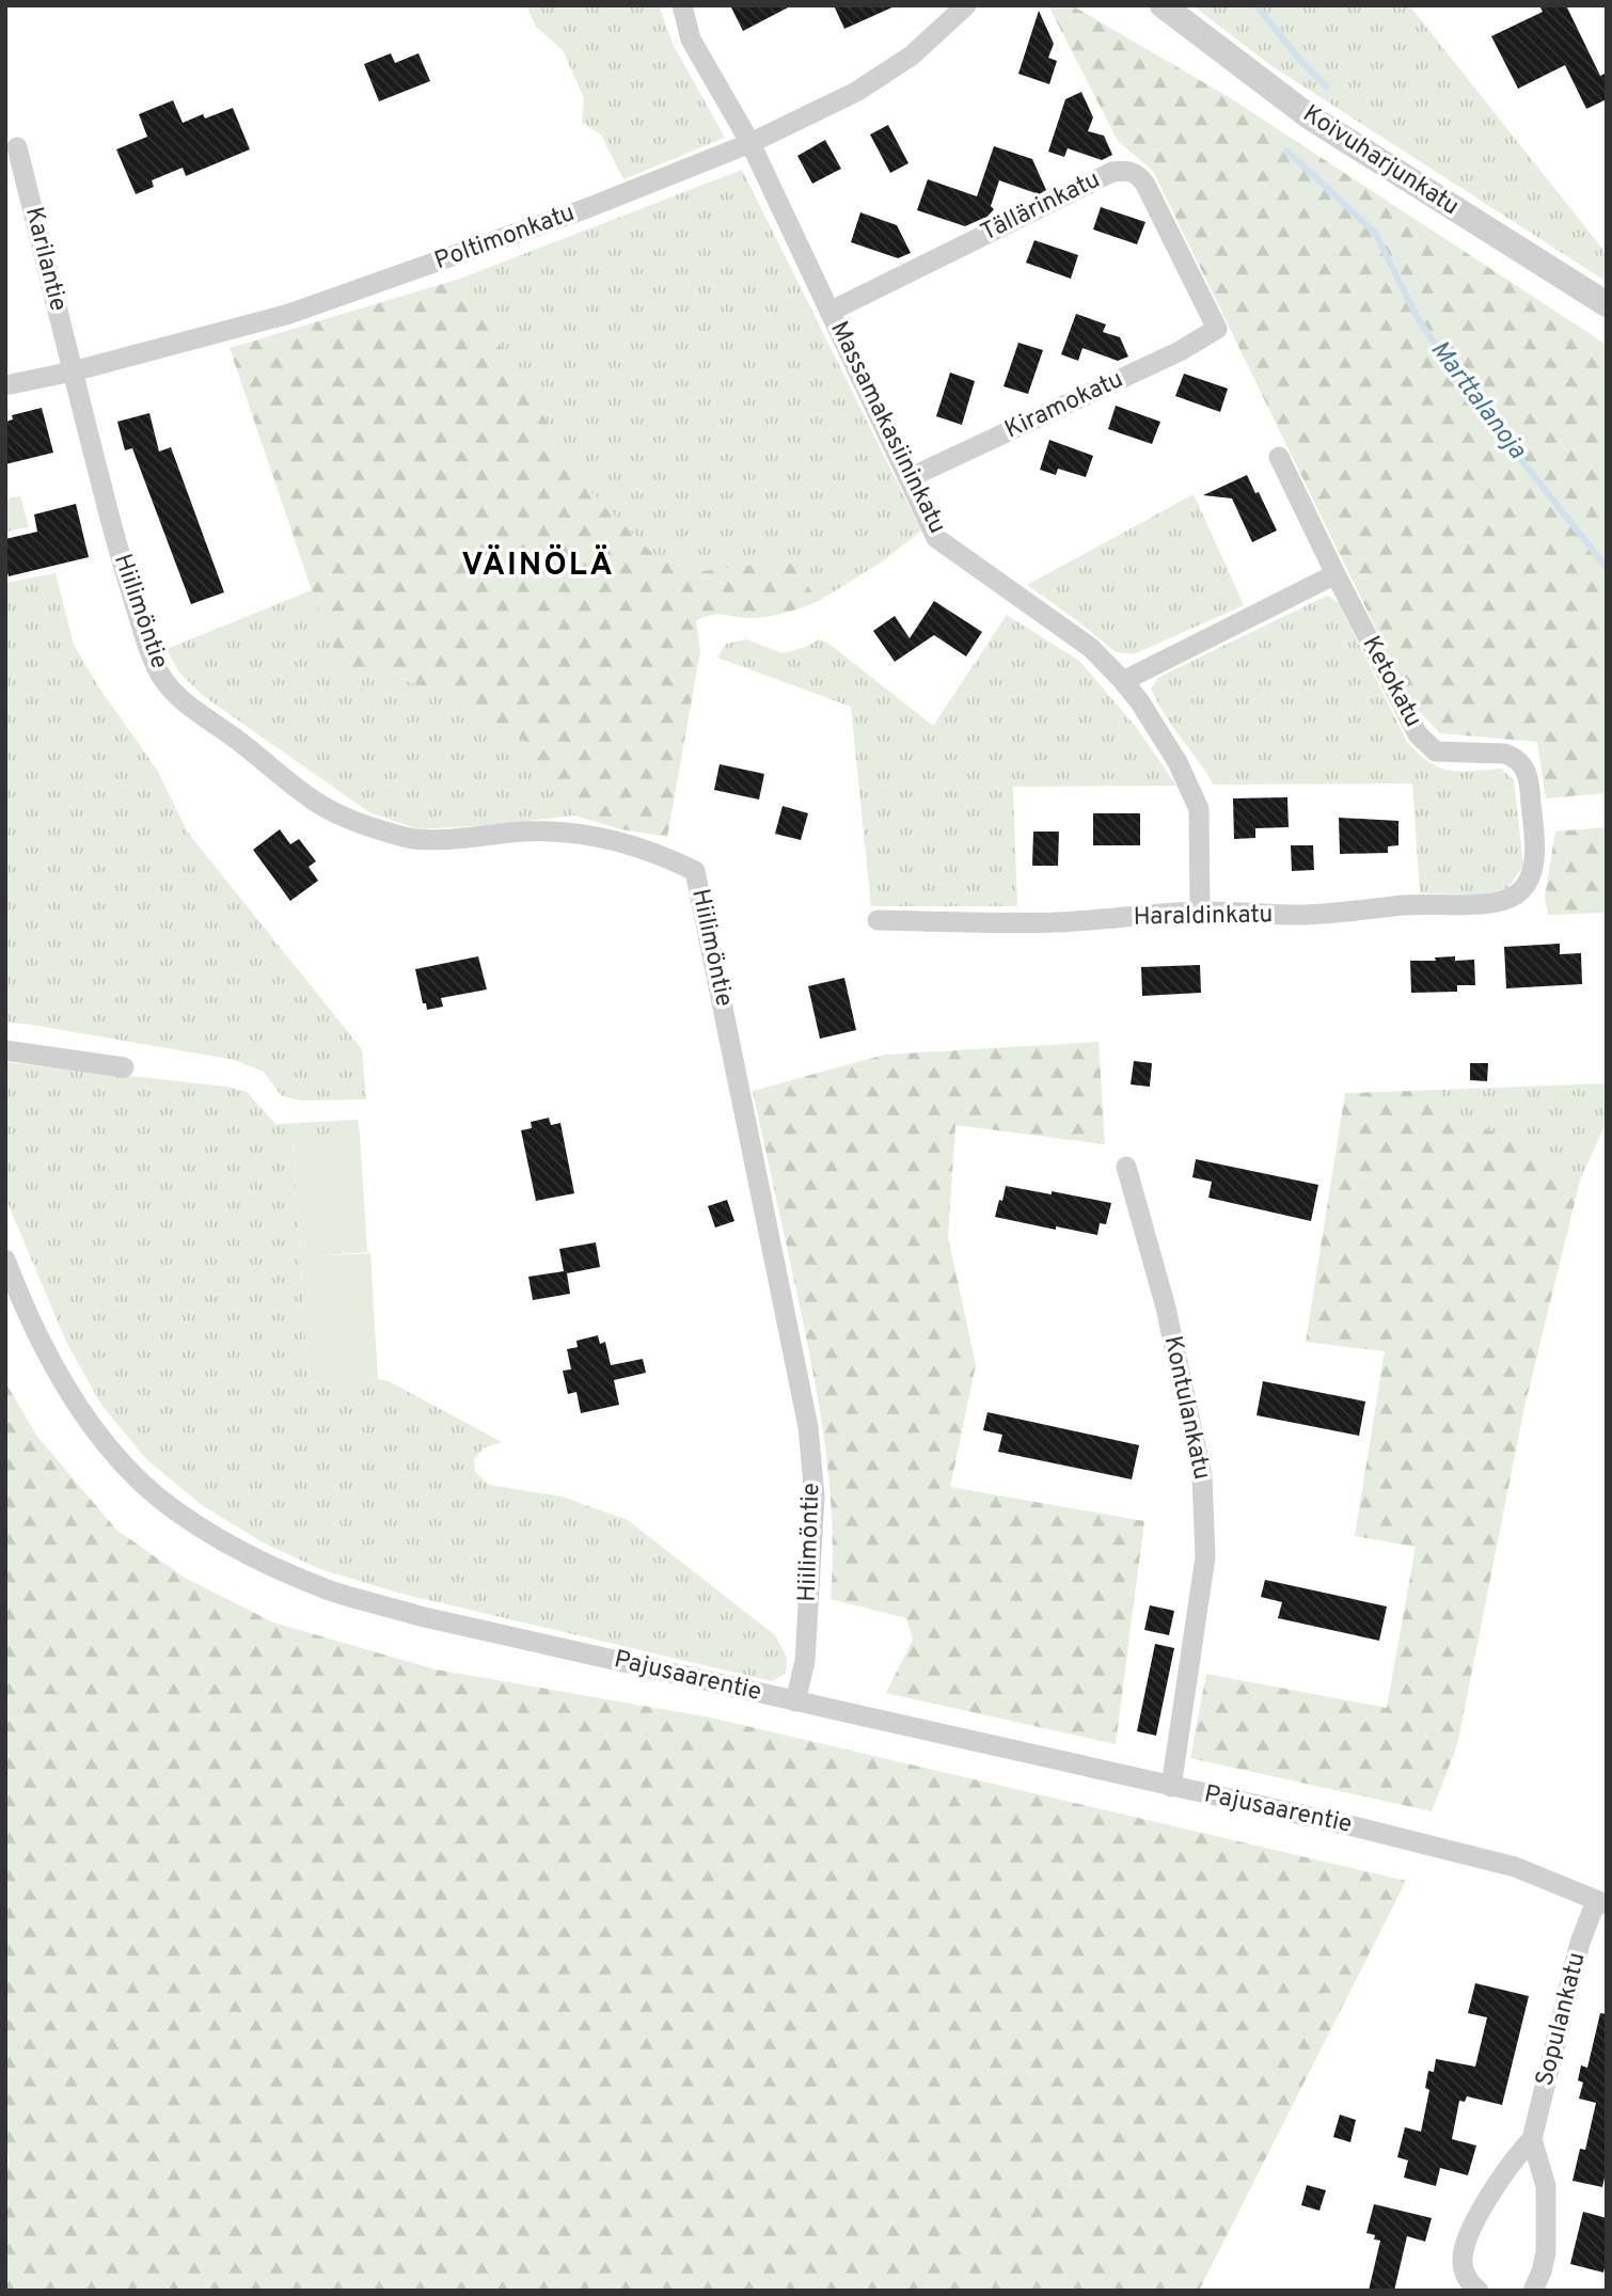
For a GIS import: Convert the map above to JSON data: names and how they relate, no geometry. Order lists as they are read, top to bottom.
{
  "streets": {
    "street": [
      "Koivuharjunkatu",
      "Tällärinkatu",
      "Poltimonkatu",
      "Karilantie",
      "Kiramokatu",
      "Massamakasiininkatu",
      "Hiilimöntie",
      "Ketokatu",
      "Haraldinkatu",
      "Kontulankatu",
      "Pajusaarentie",
      "Sopulankatu"
    ]
  },
  "crossings": [
    ["Tällärinkatu", "Kiramokatu"],
    ["Tällärinkatu", "Massamakasiininkatu"],
    ["Poltimonkatu", "Karilantie"],
    ["Poltimonkatu", "Massamakasiininkatu"],
    ["Poltimonkatu", "Hiilimöntie"],
    ["Karilantie", "Hiilimöntie"],
    ["Kiramokatu", "Massamakasiininkatu"],
    ["Massamakasiininkatu", "Haraldinkatu"],
    ["Hiilimöntie", "Pajusaarentie"],
    ["Ketokatu", "Haraldinkatu"],
    ["Kontulankatu", "Pajusaarentie"],
    ["Pajusaarentie", "Sopulankatu"]
  ],
  "districts": ["VÄINÖLÄ"],
  "water": ["Marttalanoja"]
}
